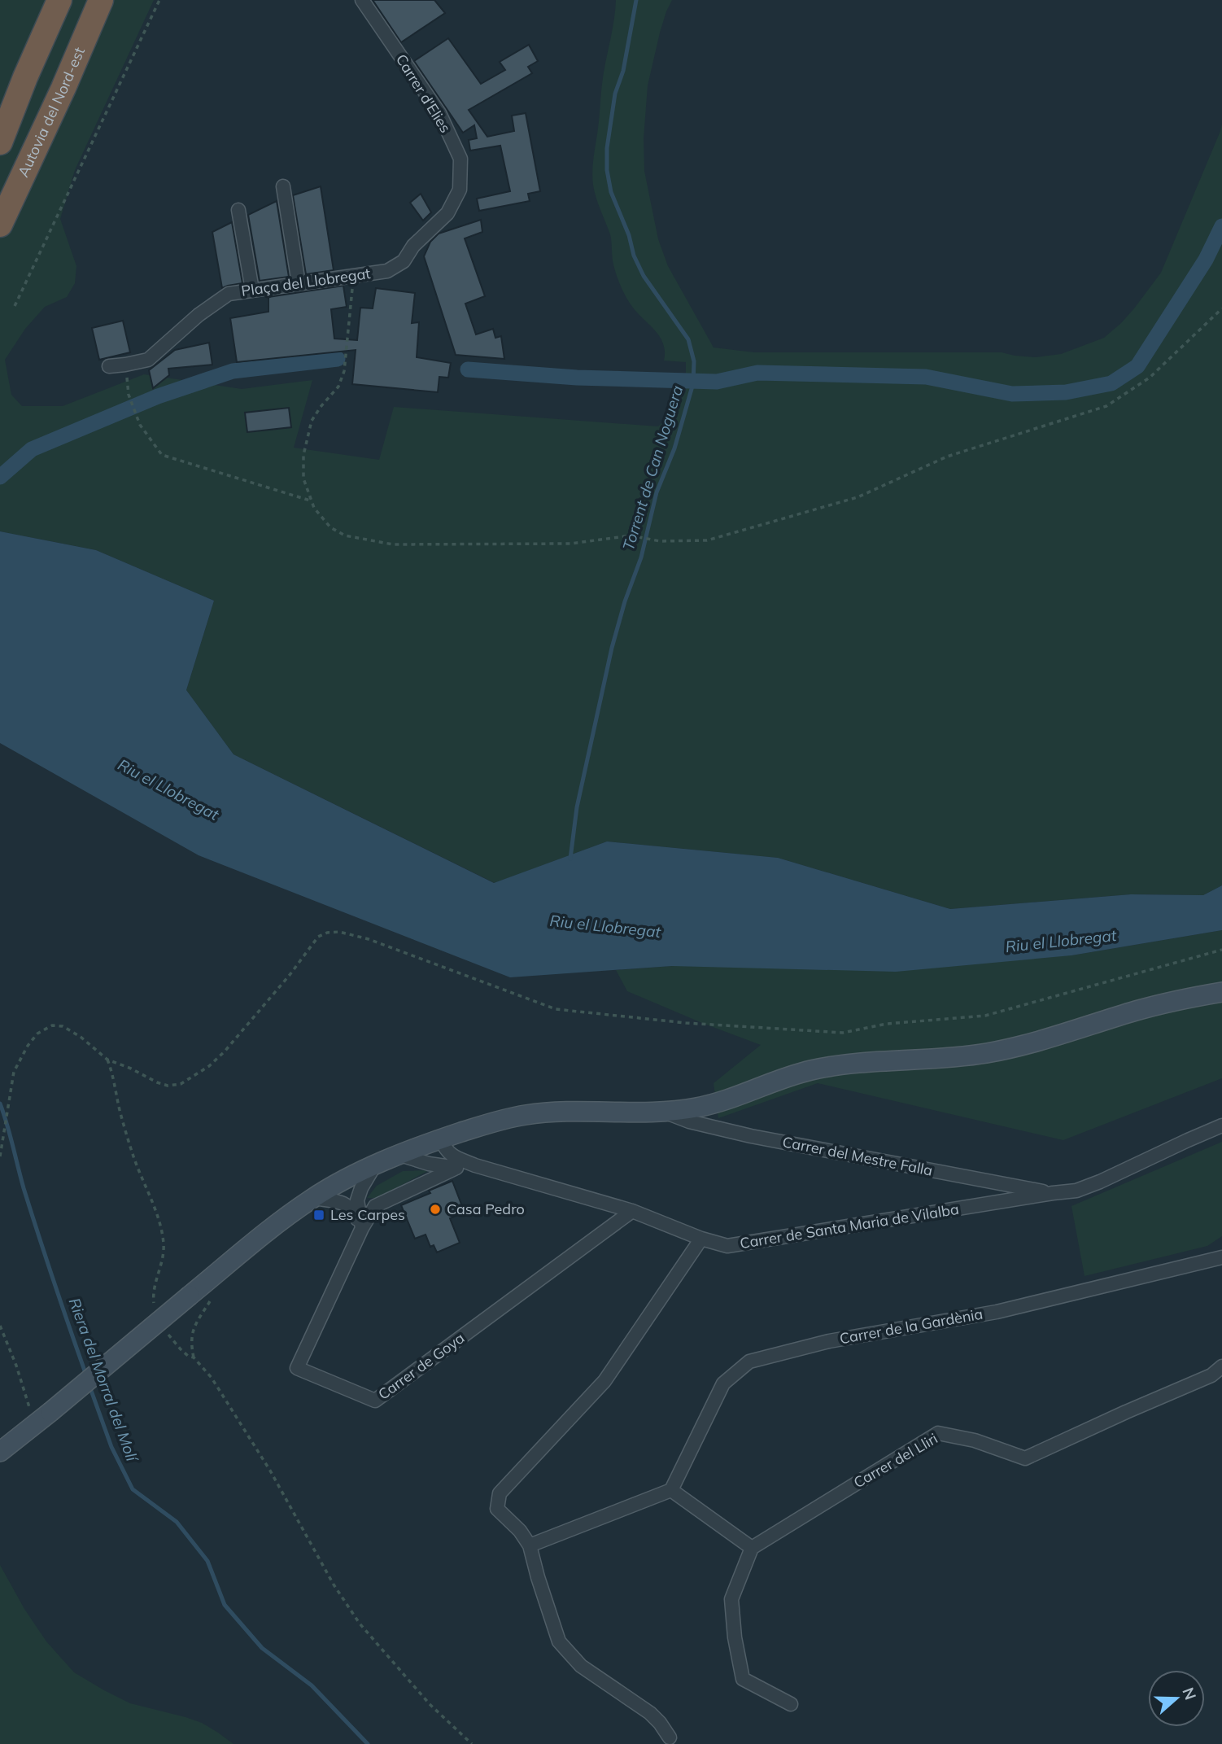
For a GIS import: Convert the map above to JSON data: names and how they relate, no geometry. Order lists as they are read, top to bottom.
{
  "streets": {
    "highway": ["Autovia del Nord-est"],
    "street": [
      "Carrer d'Elies",
      "Plaça del Llobregat",
      "Carrer del Mestre Falla",
      "Carrer de Santa Maria de Vilalba",
      "Carrer de la Gardènia",
      "Carrer de Goya",
      "Carrer del Lliri"
    ]
  },
  "crossings": [
    ["Carrer d'Elies", "Plaça del Llobregat"],
    ["Carrer del Mestre Falla", "Carrer de Santa Maria de Vilalba"],
    ["Carrer de Santa Maria de Vilalba", "Carrer de Goya"]
  ],
  "water": ["Torrent de Can Noguera", "Riu el Llobregat", "Riera del Morral del Molí"],
  "places": {
    "other": ["Casa Pedro"],
    "transit": ["Les Carpes"]
  },
  "north": "right"
}
